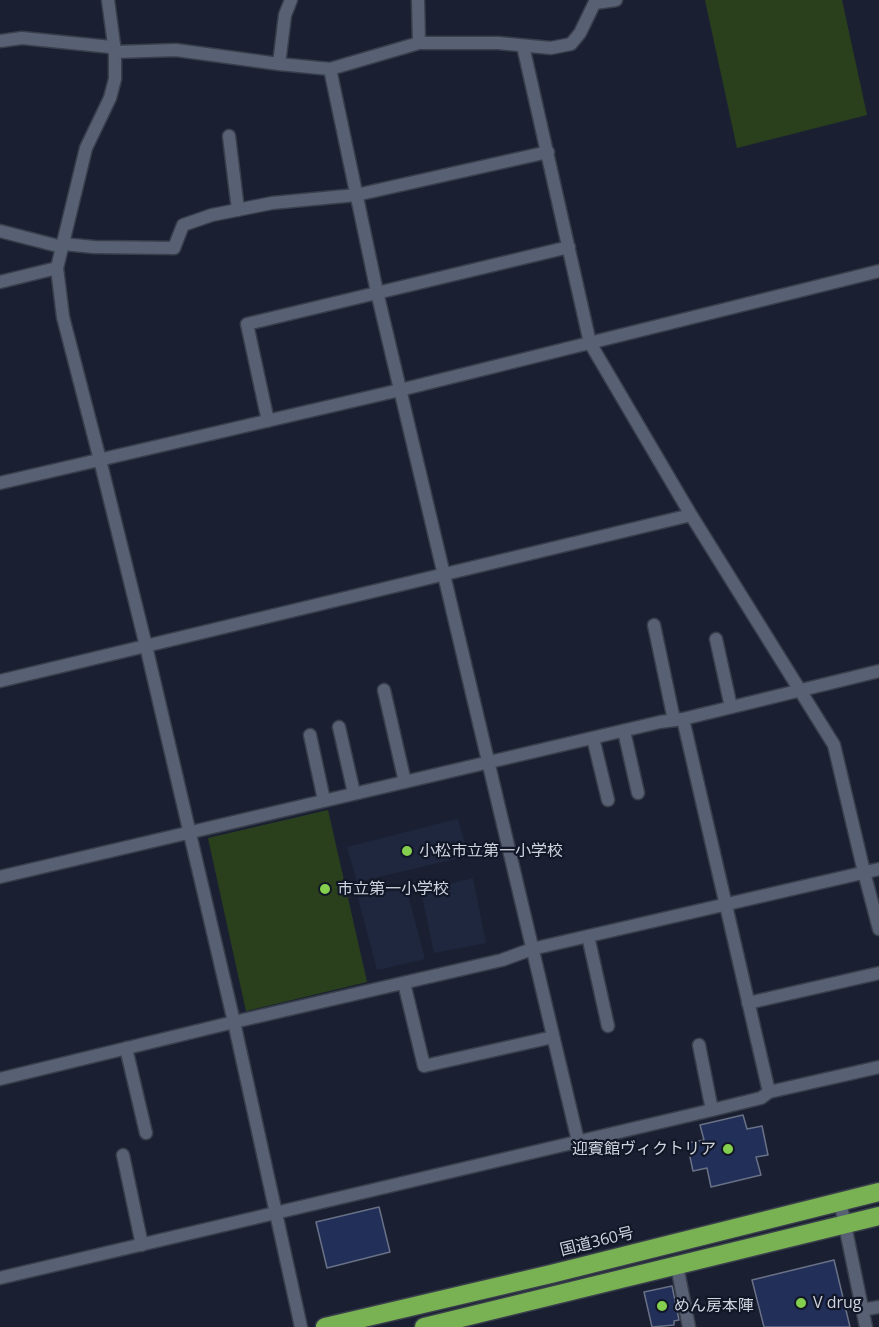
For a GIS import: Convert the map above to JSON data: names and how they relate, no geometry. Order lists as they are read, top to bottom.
{
  "streets": {
    "highway": ["国道360号"]
  },
  "places": [
    "小松市立第一小学校",
    "市立第一小学校",
    "迎賓館ヴィクトリア",
    "V drug",
    "めん房本陣"
  ]
}
